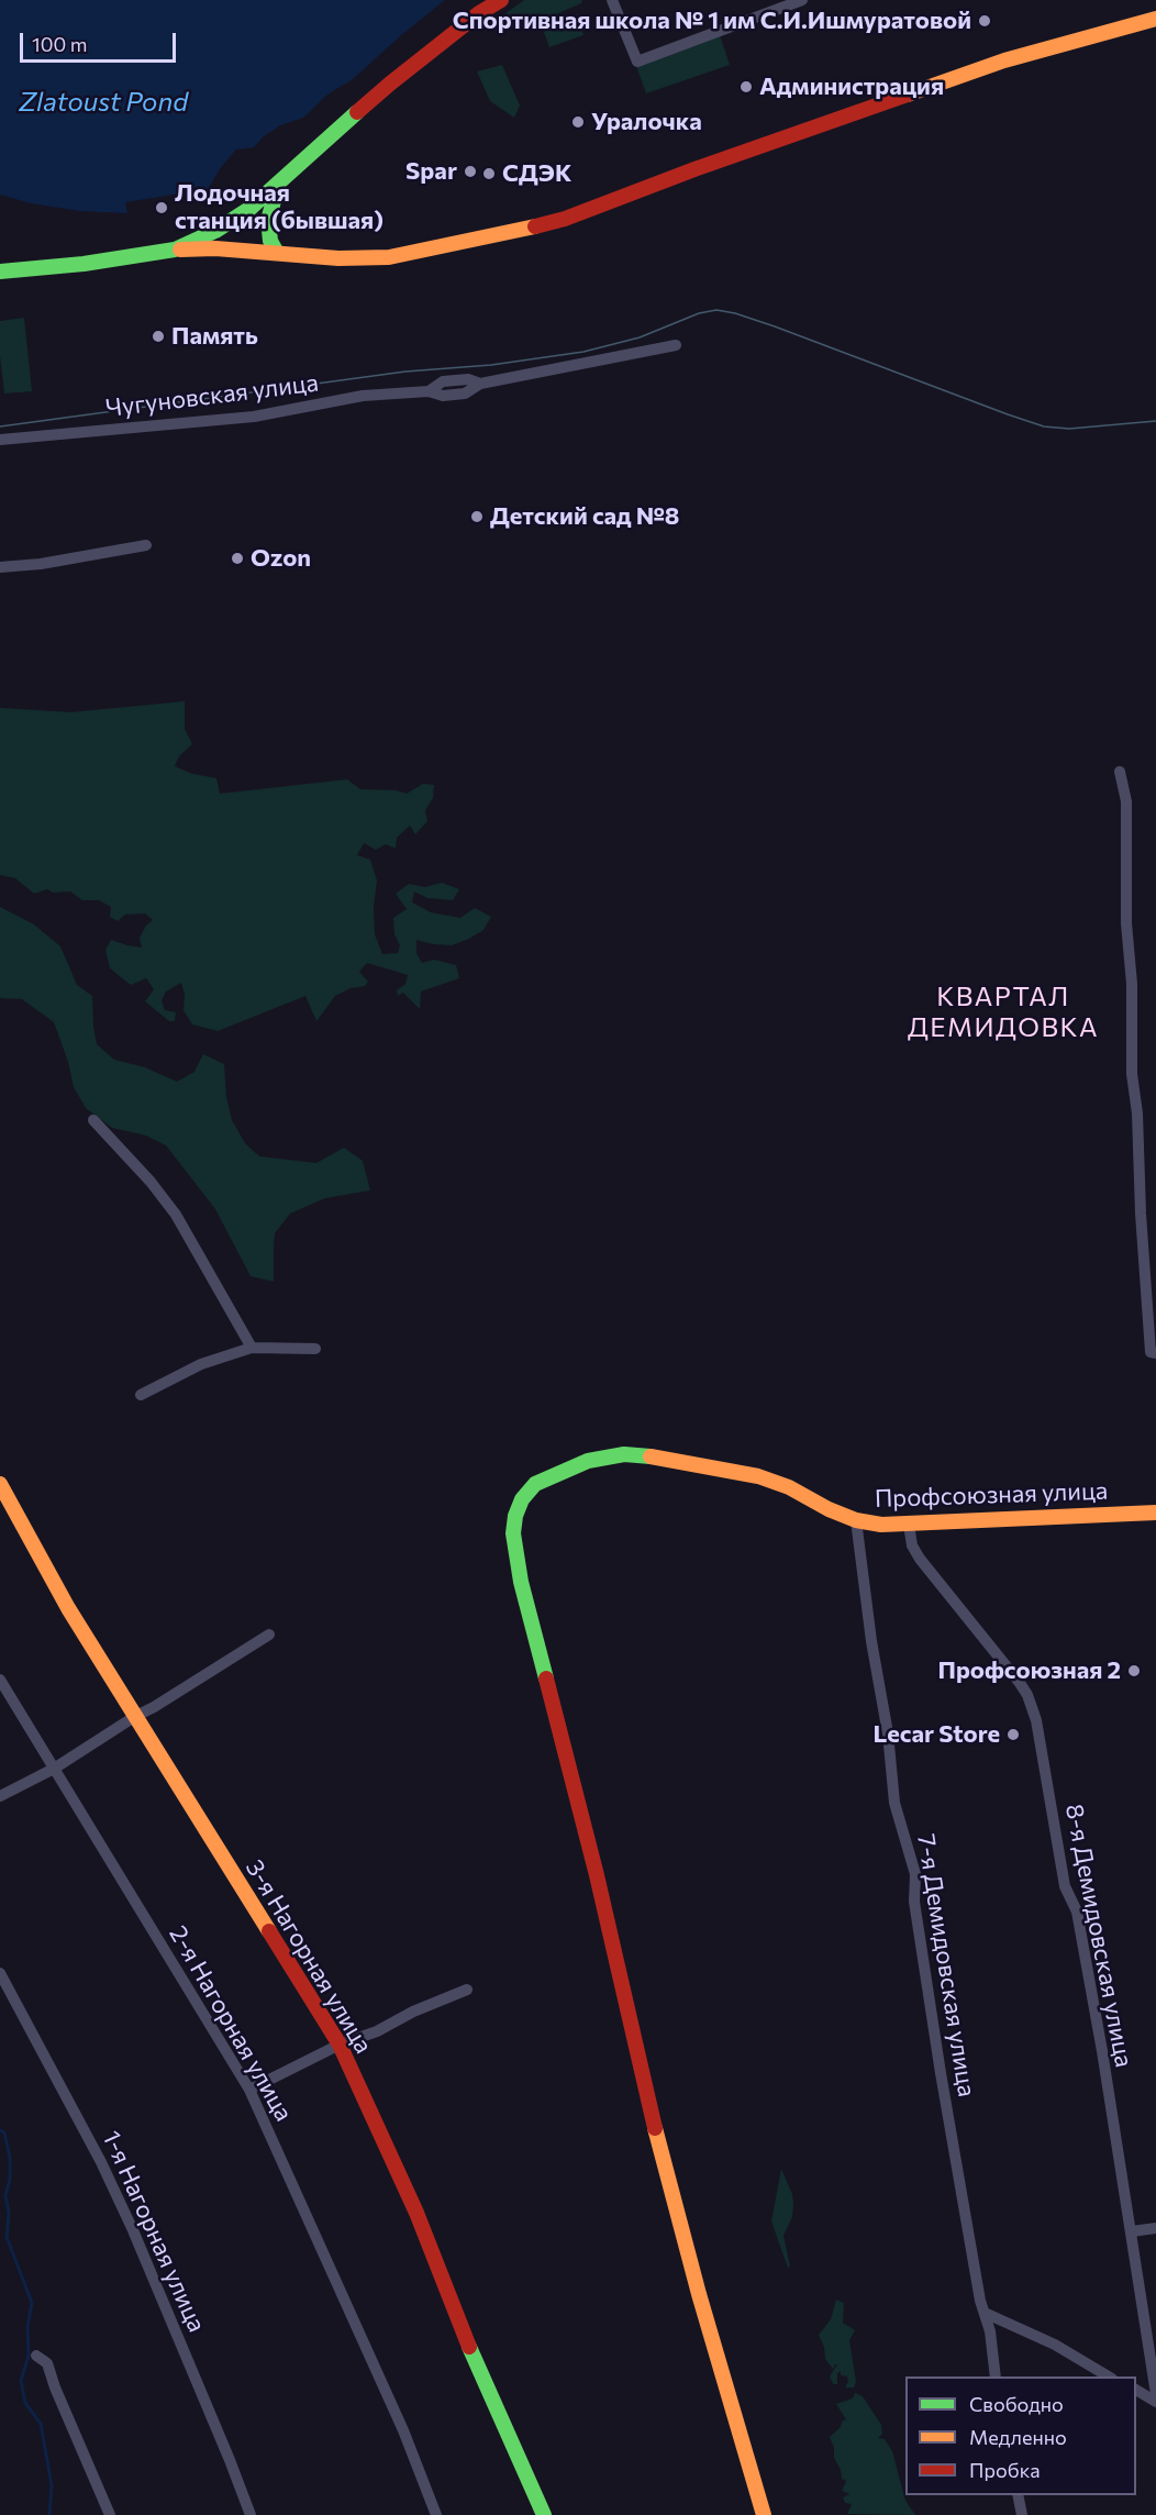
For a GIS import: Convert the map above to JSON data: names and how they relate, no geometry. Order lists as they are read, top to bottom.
{
  "streets": {
    "main road": ["Профсоюзная улица", "3-я Нагорная улица"],
    "street": [
      "Чугуновская улица",
      "8-я Демидовская улица",
      "7-я Демидовская улица",
      "2-я Нагорная улица",
      "1-я Нагорная улица"
    ]
  },
  "crossings": [
    ["Профсоюзная улица", "8-я Демидовская улица"],
    ["Профсоюзная улица", "7-я Демидовская улица"]
  ],
  "districts": ["КВАРТАЛ ДЕМИДОВКА"],
  "water": ["Zlatoust Pond"],
  "places": [
    "Спортивная школа № 1 им С.И.Ишмуратовой",
    "Администрация",
    "Уралочка",
    "Spar",
    "СДЭК",
    "Лодочная станция (бывшая)",
    "Память",
    "Детский сад №8",
    "Ozon",
    "Профсоюзная 2",
    "Lecar Store"
  ],
  "legend": ["Свободно", "Медленно", "Пробка"],
  "scale_bar": "100 m"
}
